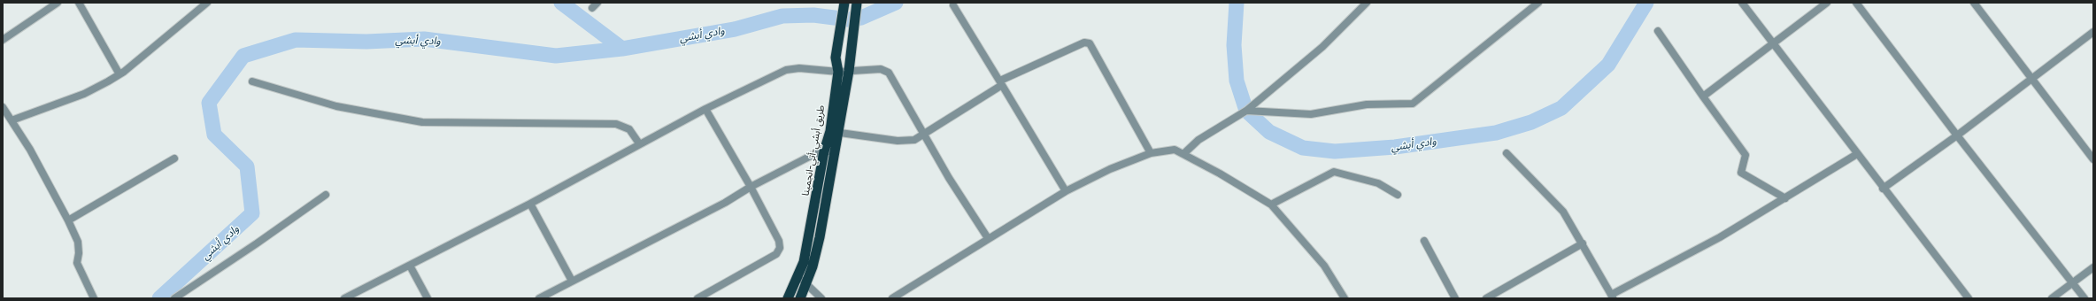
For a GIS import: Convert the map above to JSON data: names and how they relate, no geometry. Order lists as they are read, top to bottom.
{
  "streets": {
    "highway": ["طريق أبشي-أتي-انجمينا"]
  },
  "water": ["وادي أبشي"]
}
